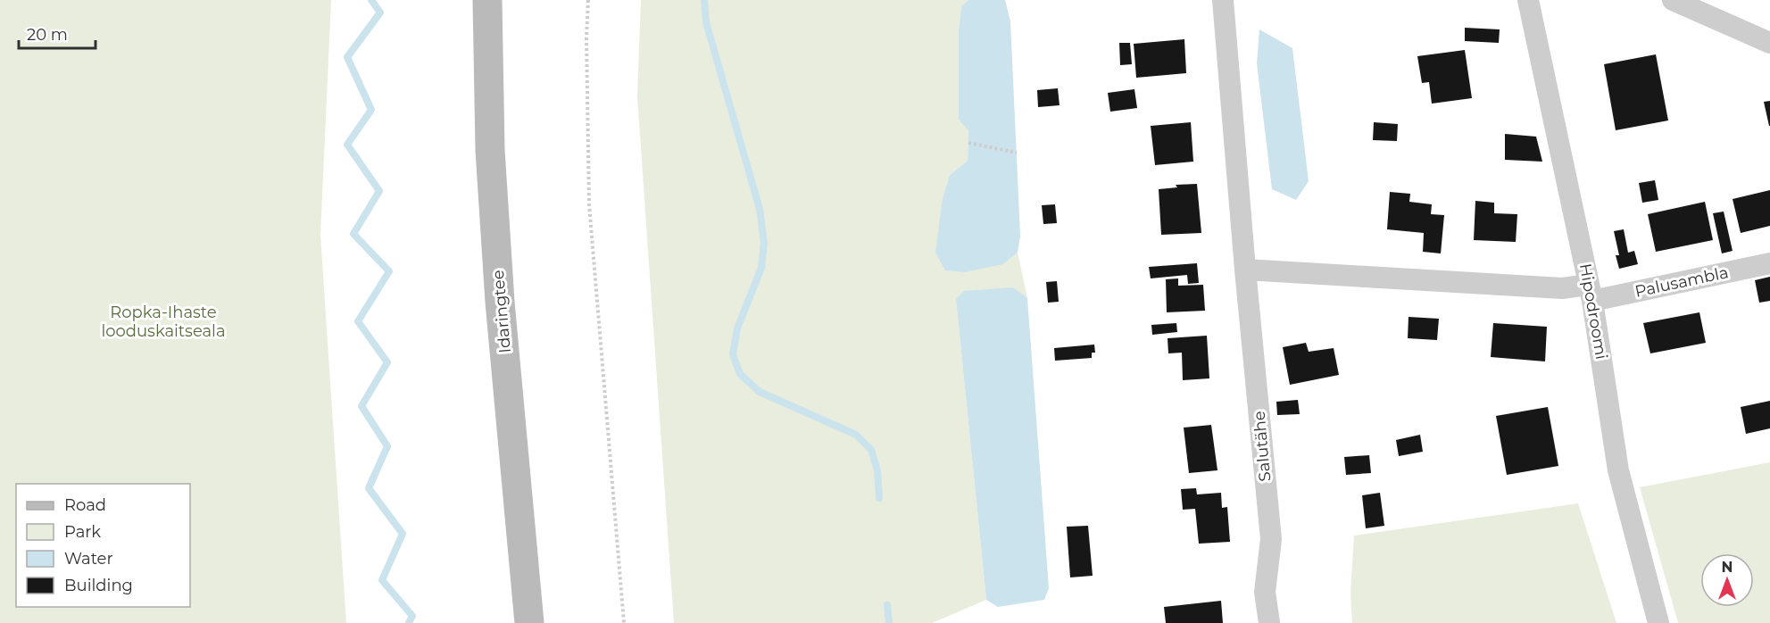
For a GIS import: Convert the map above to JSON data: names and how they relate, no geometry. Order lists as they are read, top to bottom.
{
  "streets": {
    "main road": ["Idaringtee"],
    "street": ["Palusambla", "Hipodroomi", "Salutähe"]
  },
  "crossings": [
    ["Palusambla", "Hipodroomi"]
  ],
  "parks": ["Ropka-Ihaste looduskaitseala"],
  "legend": [
    "Road",
    "Park",
    "Water",
    "Building"
  ],
  "scale_bar": "20 m",
  "north": "top"
}
